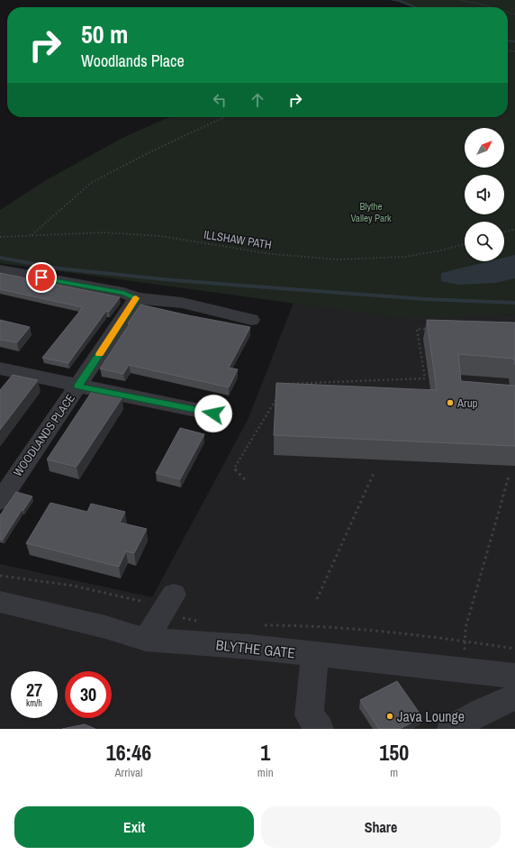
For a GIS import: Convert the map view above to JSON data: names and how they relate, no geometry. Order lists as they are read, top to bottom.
{
  "streets": {
    "street": ["WOODLANDS PLACE", "BLYTHE GATE"],
    "path": ["ILLSHAW PATH"]
  },
  "parks": ["Blythe Valley Park"],
  "places": ["Arup", "Java Lounge"],
  "north": "top right",
  "page": {
    "turn": ["50 m", "Woodlands Place"],
    "speed": "27 km/h",
    "limit": "30",
    "eta": [
      "16:46",
      "Arrival",
      "1",
      "min",
      "150",
      "m"
    ],
    "buttons": ["Exit", "Share"]
  }
}
